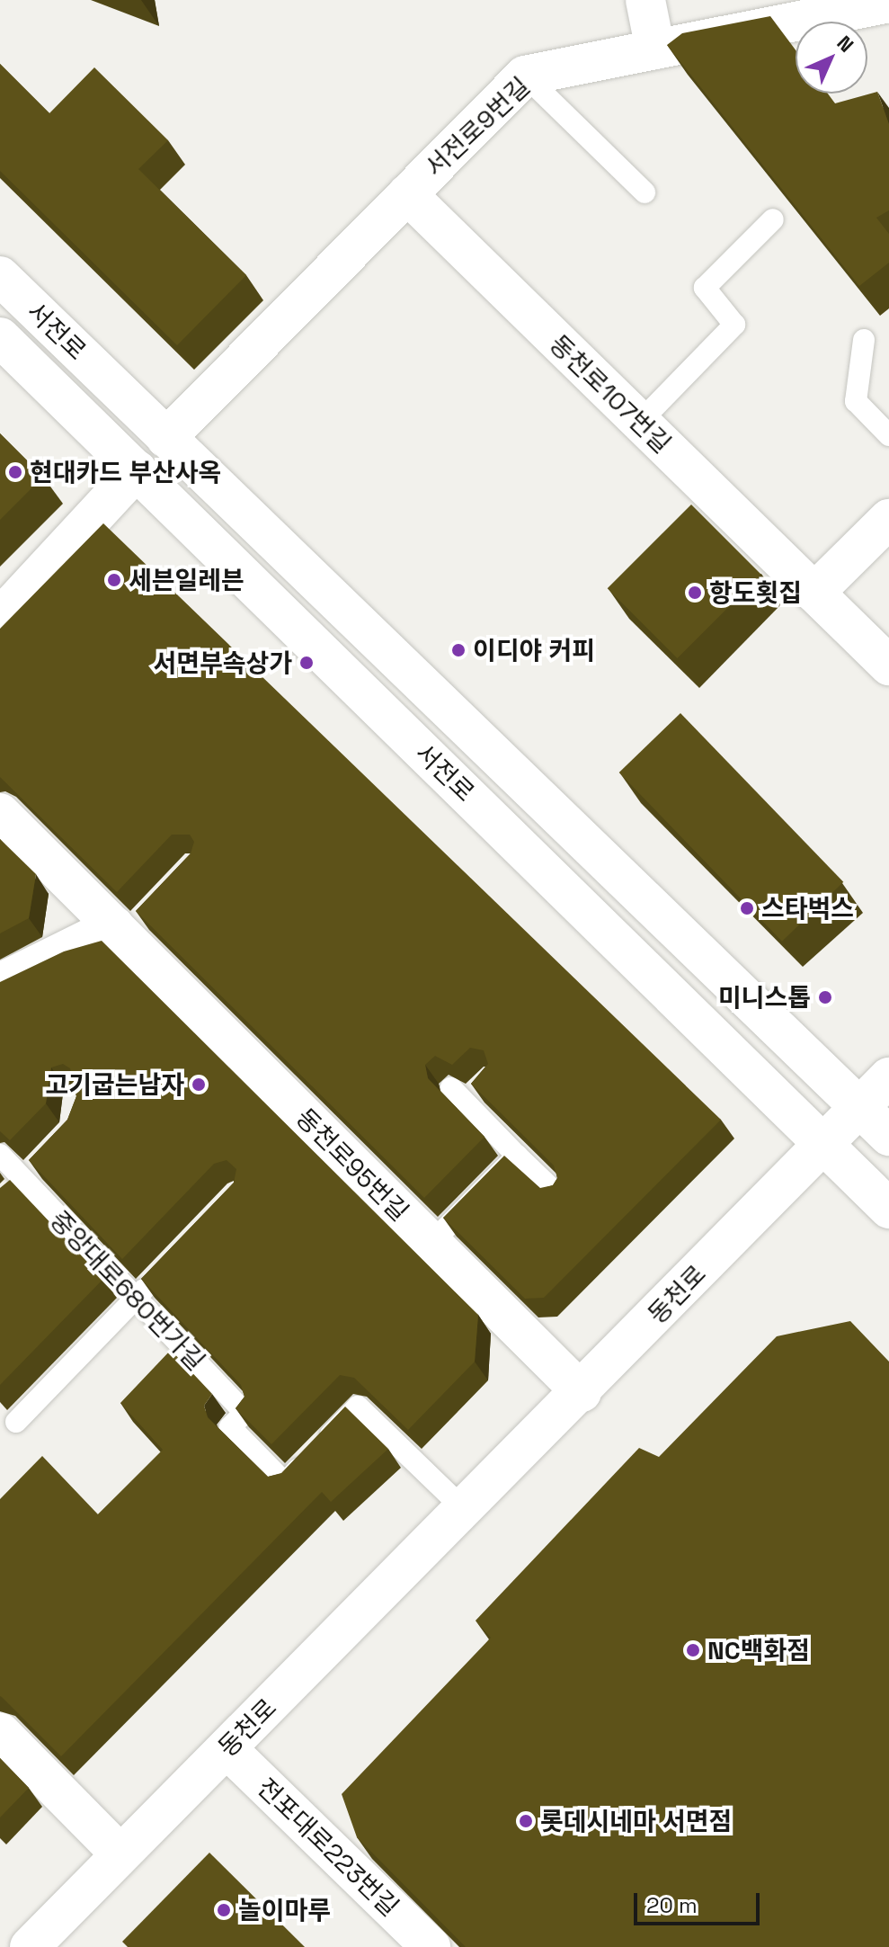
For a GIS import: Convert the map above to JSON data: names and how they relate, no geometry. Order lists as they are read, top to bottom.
{
  "streets": {
    "main road": [
      "서전로9번길",
      "서전로",
      "동천로107번길",
      "동천로95번길",
      "동천로",
      "전포대로223번길"
    ],
    "lane": ["중앙대로680번가길"]
  },
  "crossings": [
    ["서전로9번길", "서전로"],
    ["서전로9번길", "동천로107번길"],
    ["서전로", "동천로"],
    ["동천로95번길", "동천로"],
    ["중앙대로680번가길", "동천로"],
    ["동천로", "전포대로223번길"]
  ],
  "places": [
    "현대카드 부산사옥",
    "세븐일레븐",
    "항도횟집",
    "이디야 커피",
    "서면부속상가",
    "스타벅스",
    "미니스톱",
    "고기굽는남자",
    "NC백화점",
    "롯데시네마 서면점",
    "놀이마루"
  ],
  "scale_bar": "20 m",
  "north": "top right"
}
